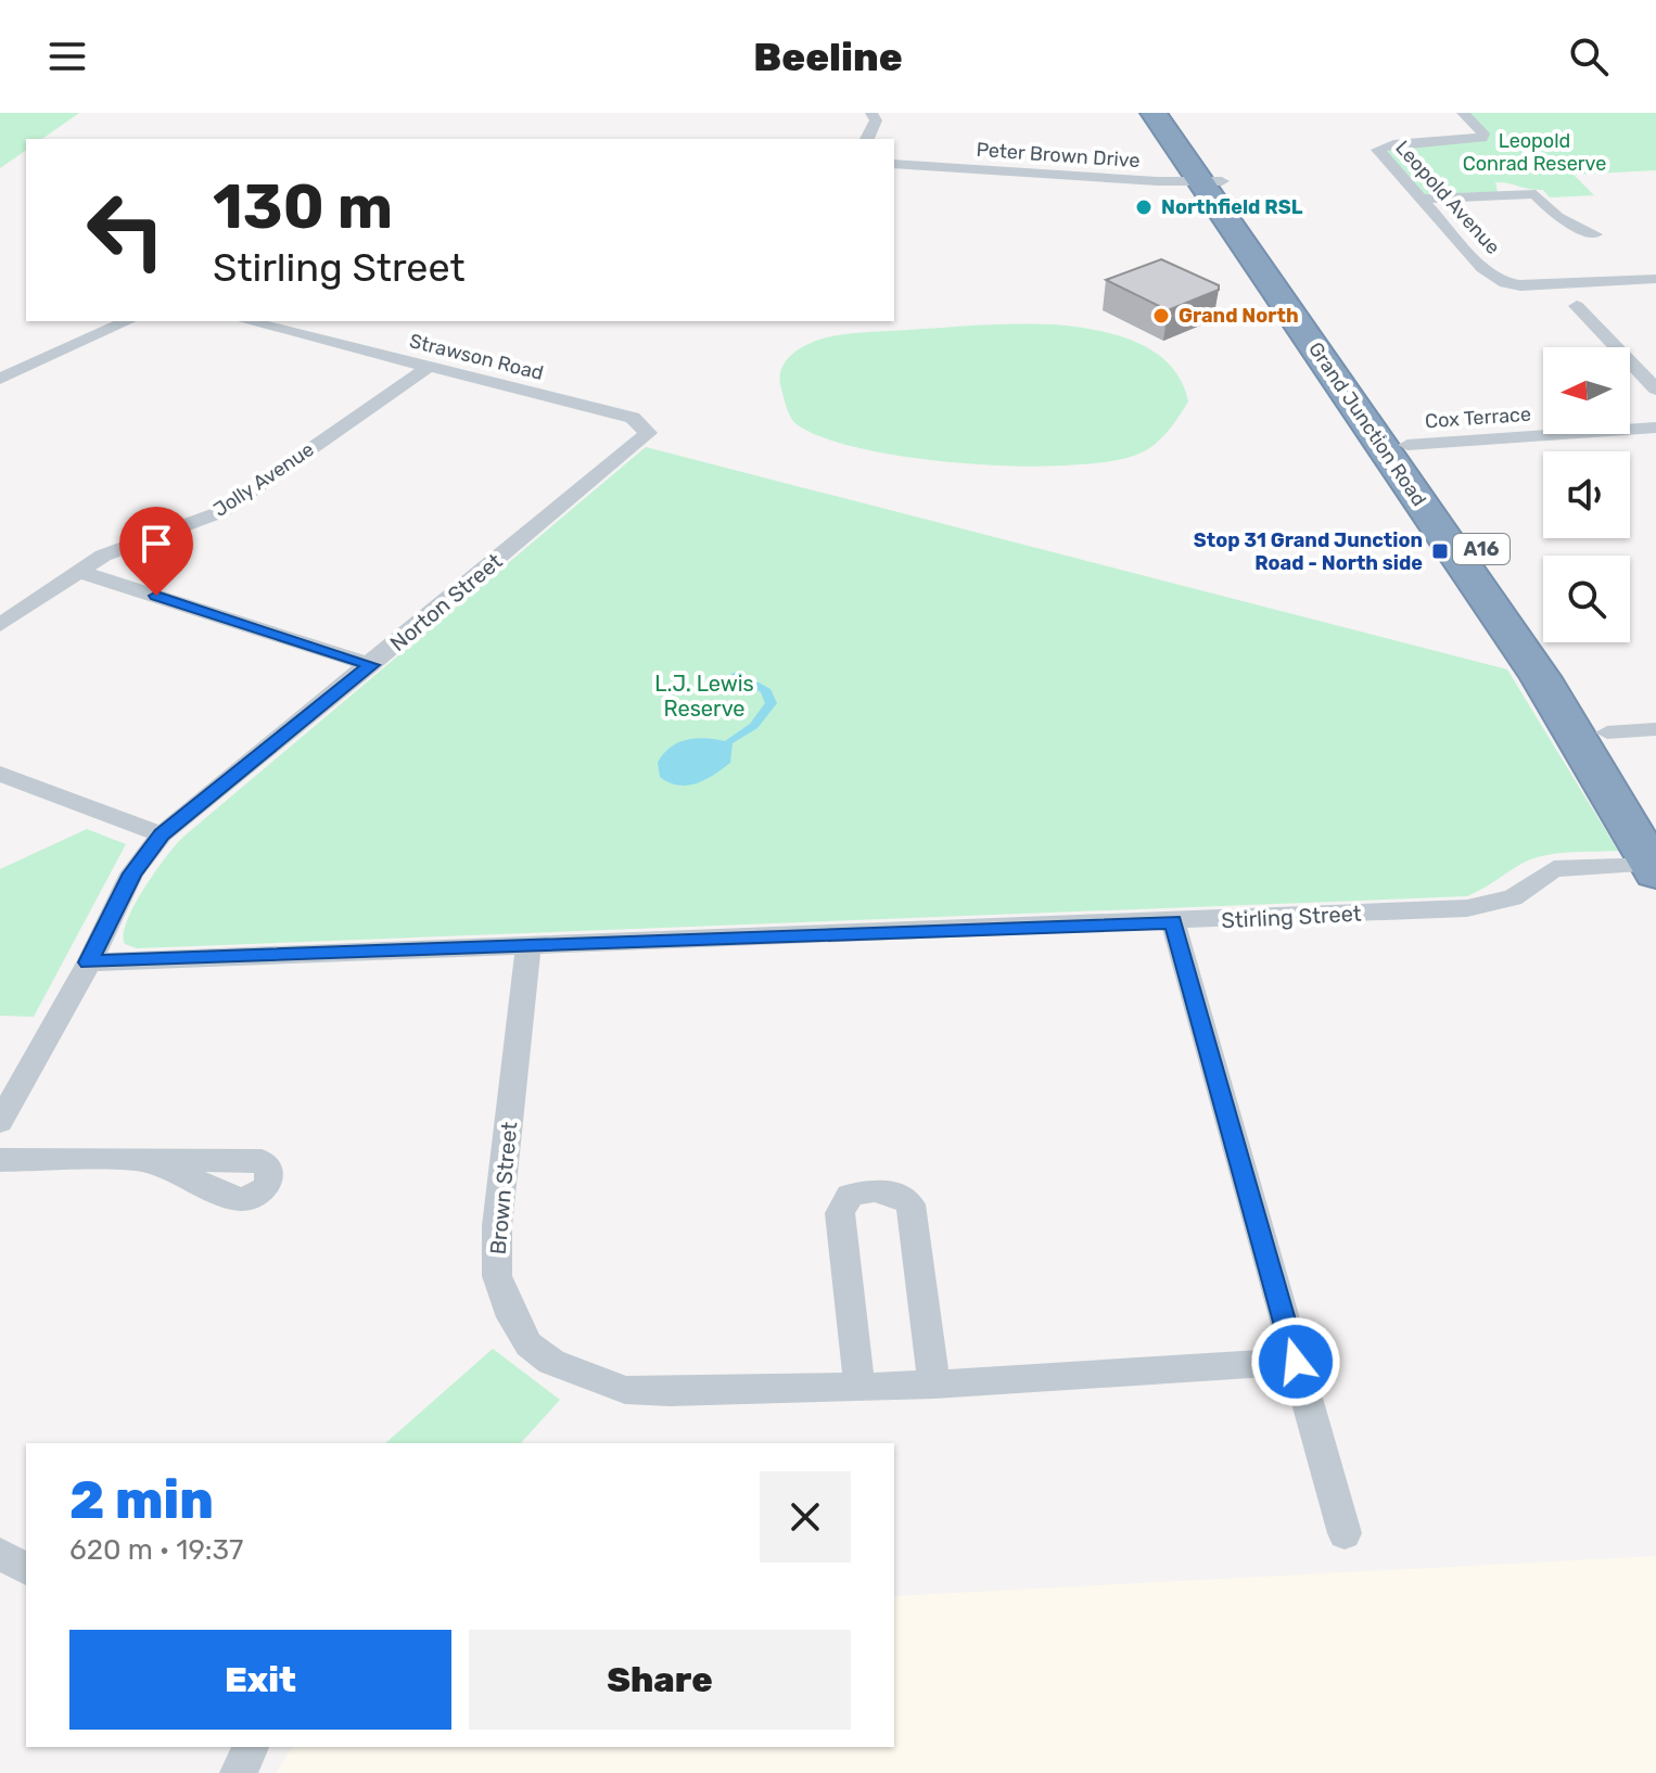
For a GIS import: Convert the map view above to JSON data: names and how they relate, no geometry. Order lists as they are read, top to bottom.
{
  "streets": {
    "highway": ["Grand Junction Road", "A16"],
    "street": [
      "Peter Brown Drive",
      "Leopold Avenue",
      "Strawson Road",
      "Cox Terrace",
      "Jolly Avenue",
      "Norton Street",
      "Stirling Street",
      "Brown Street"
    ]
  },
  "crossings": [
    ["Peter Brown Drive", "Grand Junction Road"],
    ["Strawson Road", "Jolly Avenue"],
    ["Strawson Road", "Norton Street"],
    ["Cox Terrace", "Grand Junction Road"],
    ["Grand Junction Road", "Stirling Street"],
    ["Norton Street", "Stirling Street"],
    ["Stirling Street", "Brown Street"]
  ],
  "parks": ["Leopold Conrad Reserve", "L.J. Lewis Reserve"],
  "places": {
    "other": ["Northfield RSL", "Grand North"],
    "transit": ["Stop 31 Grand Junction Road - North side"]
  },
  "north": "left",
  "page": {
    "header": "Beeline",
    "turn": ["130 m", "Stirling Street"],
    "heading": ["2 min", "620 m · 19:37"],
    "buttons": ["Exit", "Share"]
  }
}
